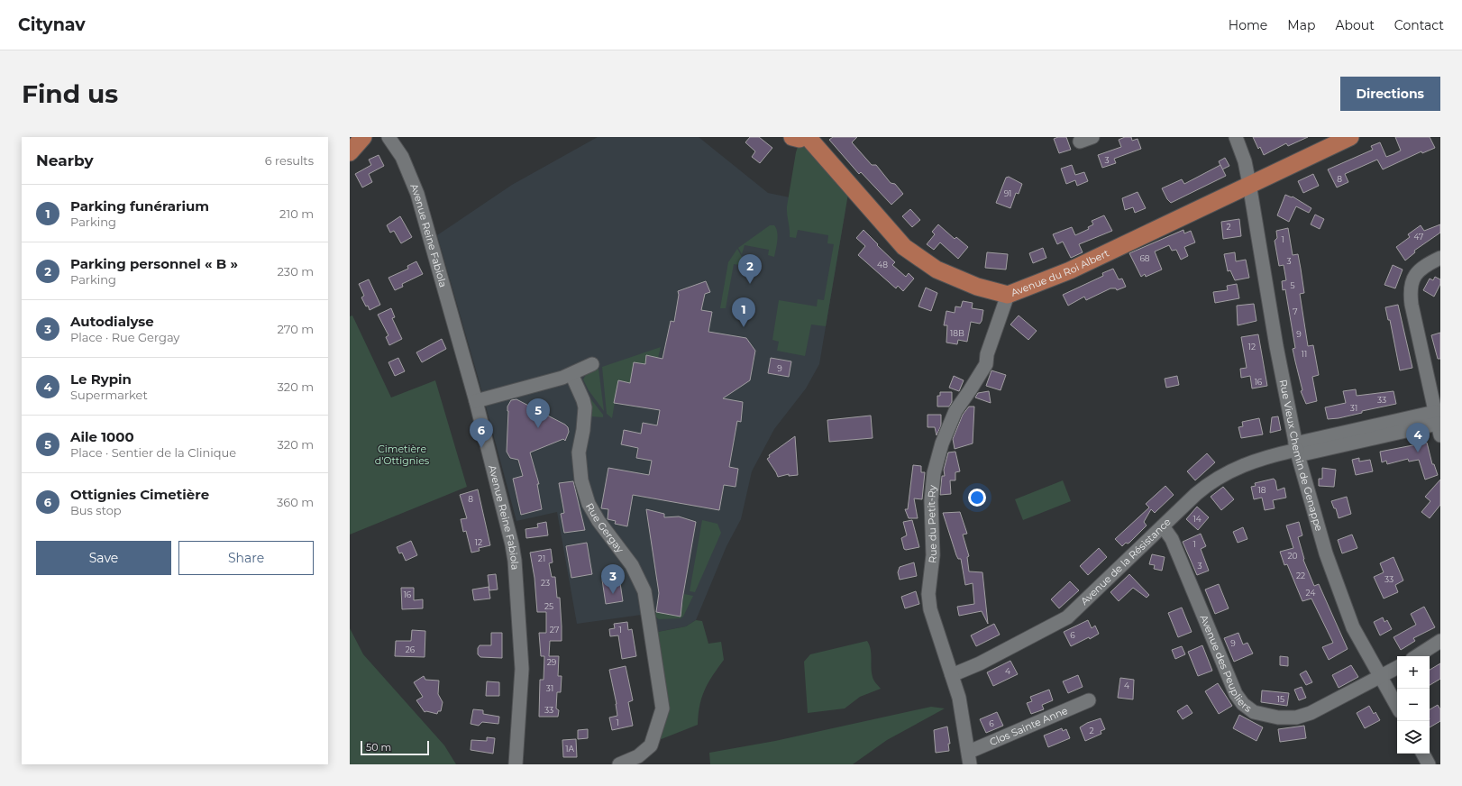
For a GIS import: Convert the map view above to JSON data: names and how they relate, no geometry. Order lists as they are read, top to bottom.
{
  "streets": {
    "main road": ["Avenue du Roi Albert"],
    "street": [
      "Avenue Reine Fabiola",
      "Rue Vieux Chemin de Genappe",
      "Rue du Petit-Ry",
      "Rue Gergay",
      "Avenue de la Résistance",
      "Avenue des Peupliers",
      "Clos Sainte Anne"
    ]
  },
  "crossings": [
    ["Avenue du Roi Albert", "Rue Vieux Chemin de Genappe"],
    ["Avenue du Roi Albert", "Rue du Petit-Ry"],
    ["Rue Vieux Chemin de Genappe", "Avenue de la Résistance"],
    ["Rue Vieux Chemin de Genappe", "Avenue des Peupliers"],
    ["Rue du Petit-Ry", "Avenue de la Résistance"],
    ["Rue du Petit-Ry", "Clos Sainte Anne"],
    ["Avenue de la Résistance", "Avenue des Peupliers"]
  ],
  "parks": ["Cimetière d'Ottignies"],
  "house_numbers": [
    "3",
    "8",
    "91",
    "2",
    "47",
    "1",
    "68",
    "3",
    "48",
    "5",
    "7",
    "18B",
    "9",
    "12",
    "11",
    "9",
    "16",
    "33",
    "31",
    "18",
    "8",
    "14",
    "12",
    "1",
    "20",
    "21",
    "3",
    "22",
    "33",
    "23",
    "24",
    "16",
    "25",
    "27",
    "1",
    "6",
    "9",
    "26",
    "29",
    "4",
    "4",
    "31",
    "15",
    "33",
    "1",
    "6",
    "2",
    "1A"
  ],
  "scale_bar": "50 m",
  "page": {
    "header": "Citynav",
    "nav": [
      "Home",
      "Map",
      "About",
      "Contact"
    ],
    "buttons": [
      "Directions",
      ["Save", "Share"]
    ],
    "title": "Find us",
    "heading": ["Nearby", "6 results"],
    "list": [
      {
        "mark": "1",
        "name": "Parking funérarium",
        "note": "Parking",
        "value": "210 m"
      },
      {
        "mark": "2",
        "name": "Parking personnel « B »",
        "note": "Parking",
        "value": "230 m"
      },
      {
        "mark": "3",
        "name": "Autodialyse",
        "note": "Place · Rue Gergay",
        "value": "270 m"
      },
      {
        "mark": "4",
        "name": "Le Rypin",
        "note": "Supermarket",
        "value": "320 m"
      },
      {
        "mark": "5",
        "name": "Aile 1000",
        "note": "Place · Sentier de la Clinique",
        "value": "320 m"
      },
      {
        "mark": "6",
        "name": "Ottignies Cimetière",
        "note": "Bus stop",
        "value": "360 m"
      }
    ],
    "pins": [
      "2",
      "1",
      "5",
      "6",
      "4",
      "3"
    ],
    "map_buttons": ["+", "−"],
    "scale": "50 m"
  }
}
